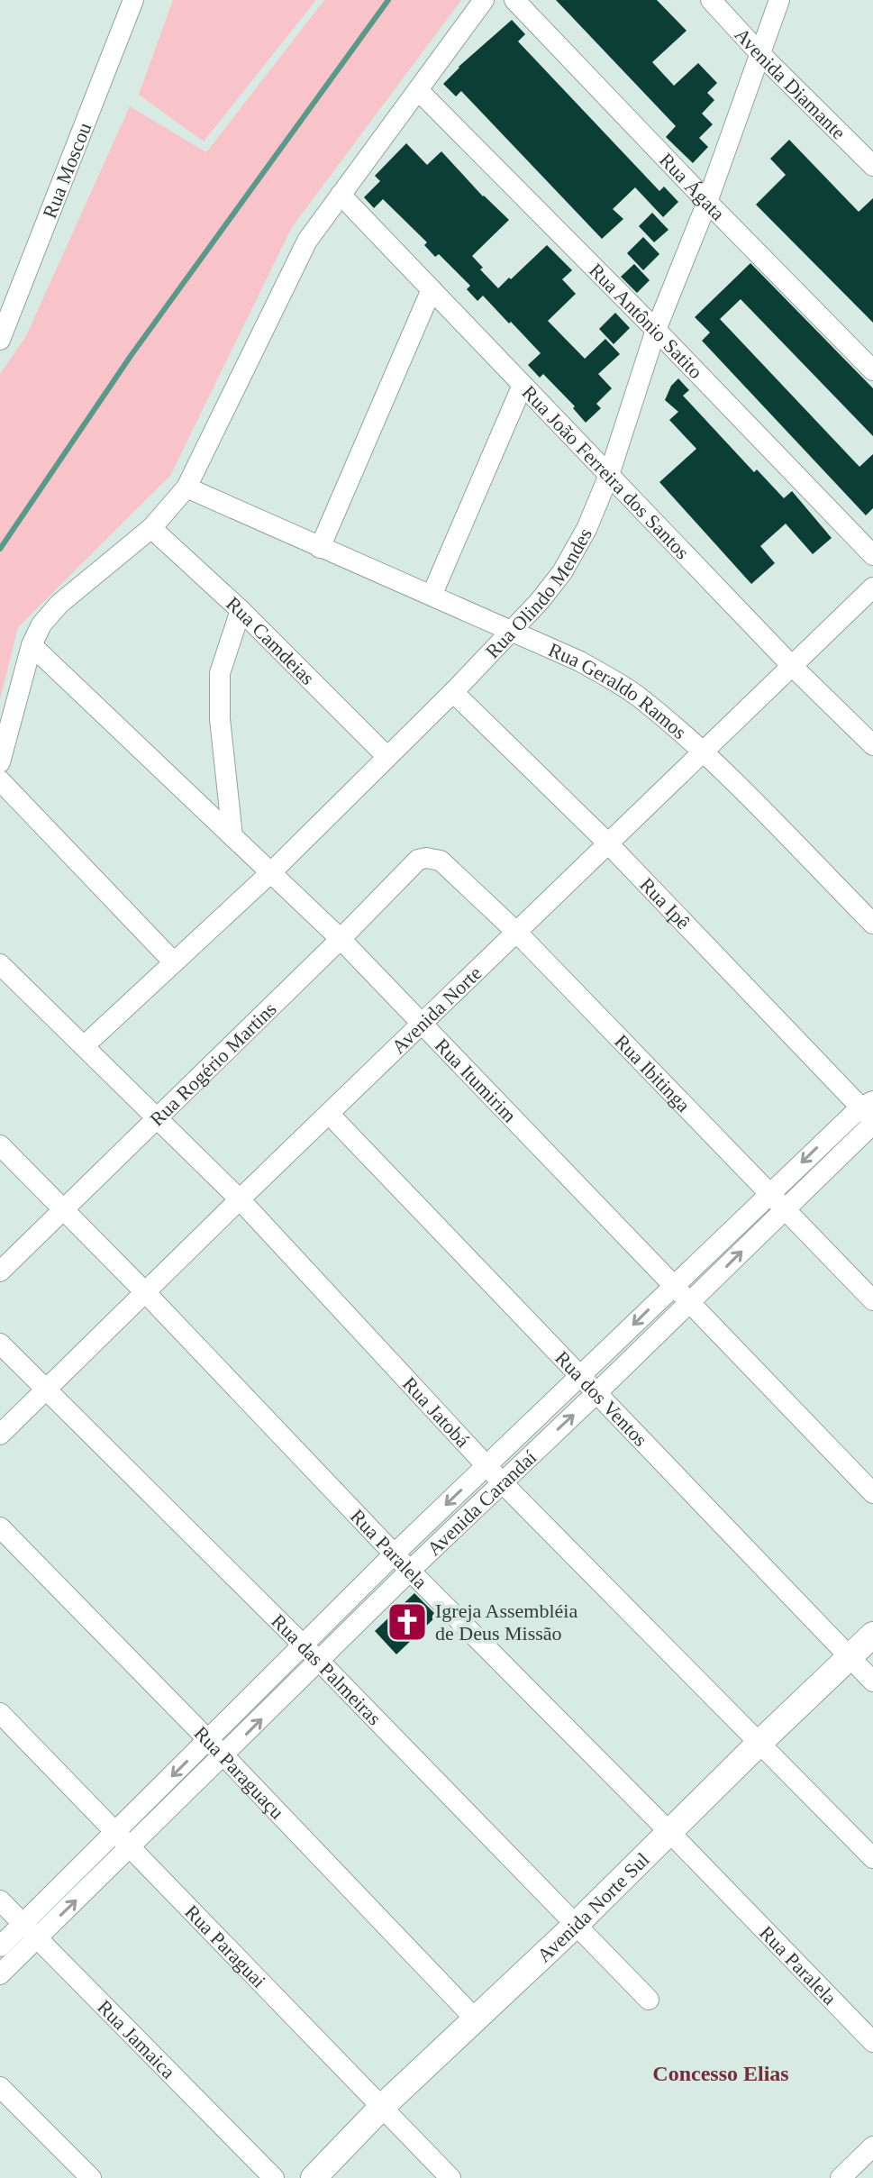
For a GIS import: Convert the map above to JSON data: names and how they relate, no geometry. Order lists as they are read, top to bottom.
{
  "streets": {
    "street": [
      "Avenida Diamante",
      "Rua Moscou",
      "Rua Ágata",
      "Rua Antônio Satito",
      "Rua João Ferreira dos Santos",
      "Rua Olindo Mendes",
      "Rua Camdeias",
      "Rua Geraldo Ramos",
      "Rua Ipê",
      "Avenida Norte",
      "Rua Rogério Martins",
      "Rua Ibitinga",
      "Rua Itumirim",
      "Rua dos Ventos",
      "Rua Jatobá",
      "Avenida Carandaí",
      "Rua Paralela",
      "Rua das Palmeiras",
      "Rua Paraguaçu",
      "Avenida Norte Sul",
      "Rua Paraguai",
      "Rua Jamaica"
    ]
  },
  "crossings": [
    ["Avenida Diamante", "Rua Olindo Mendes"],
    ["Rua Ágata", "Rua Olindo Mendes"],
    ["Rua Antônio Satito", "Rua Olindo Mendes"],
    ["Rua João Ferreira dos Santos", "Rua Olindo Mendes"],
    ["Rua João Ferreira dos Santos", "Avenida Norte"],
    ["Rua Olindo Mendes", "Rua Camdeias"],
    ["Rua Olindo Mendes", "Rua Geraldo Ramos"],
    ["Rua Olindo Mendes", "Rua Ipê"],
    ["Rua Olindo Mendes", "Rua Itumirim"],
    ["Rua Olindo Mendes", "Rua Jatobá"],
    ["Rua Geraldo Ramos", "Avenida Norte"],
    ["Rua Ipê", "Avenida Norte"],
    ["Rua Ipê", "Avenida Carandaí"],
    ["Avenida Norte", "Rua Ibitinga"],
    ["Avenida Norte", "Rua Itumirim"],
    ["Avenida Norte", "Rua dos Ventos"],
    ["Avenida Norte", "Rua Jatobá"],
    ["Avenida Norte", "Rua Paralela"],
    ["Avenida Norte", "Rua das Palmeiras"],
    ["Rua Rogério Martins", "Rua Ibitinga"],
    ["Rua Rogério Martins", "Rua Itumirim"],
    ["Rua Rogério Martins", "Rua Jatobá"],
    ["Rua Rogério Martins", "Rua Paralela"],
    ["Rua Ibitinga", "Avenida Carandaí"],
    ["Rua Itumirim", "Avenida Carandaí"],
    ["Rua dos Ventos", "Avenida Carandaí"],
    ["Rua dos Ventos", "Avenida Norte Sul"],
    ["Rua Jatobá", "Avenida Carandaí"],
    ["Rua Jatobá", "Avenida Norte Sul"],
    ["Avenida Carandaí", "Rua Paralela"],
    ["Avenida Carandaí", "Rua das Palmeiras"],
    ["Avenida Carandaí", "Rua Paraguaçu"],
    ["Avenida Carandaí", "Rua Paraguai"],
    ["Avenida Carandaí", "Rua Jamaica"],
    ["Rua Paralela", "Avenida Norte Sul"],
    ["Rua das Palmeiras", "Avenida Norte Sul"],
    ["Rua Paraguaçu", "Avenida Norte Sul"],
    ["Avenida Norte Sul", "Rua Paraguai"]
  ],
  "districts": ["Concesso Elias"],
  "places": {
    "church": ["Igreja Assembléia de Deus Missão"]
  }
}
